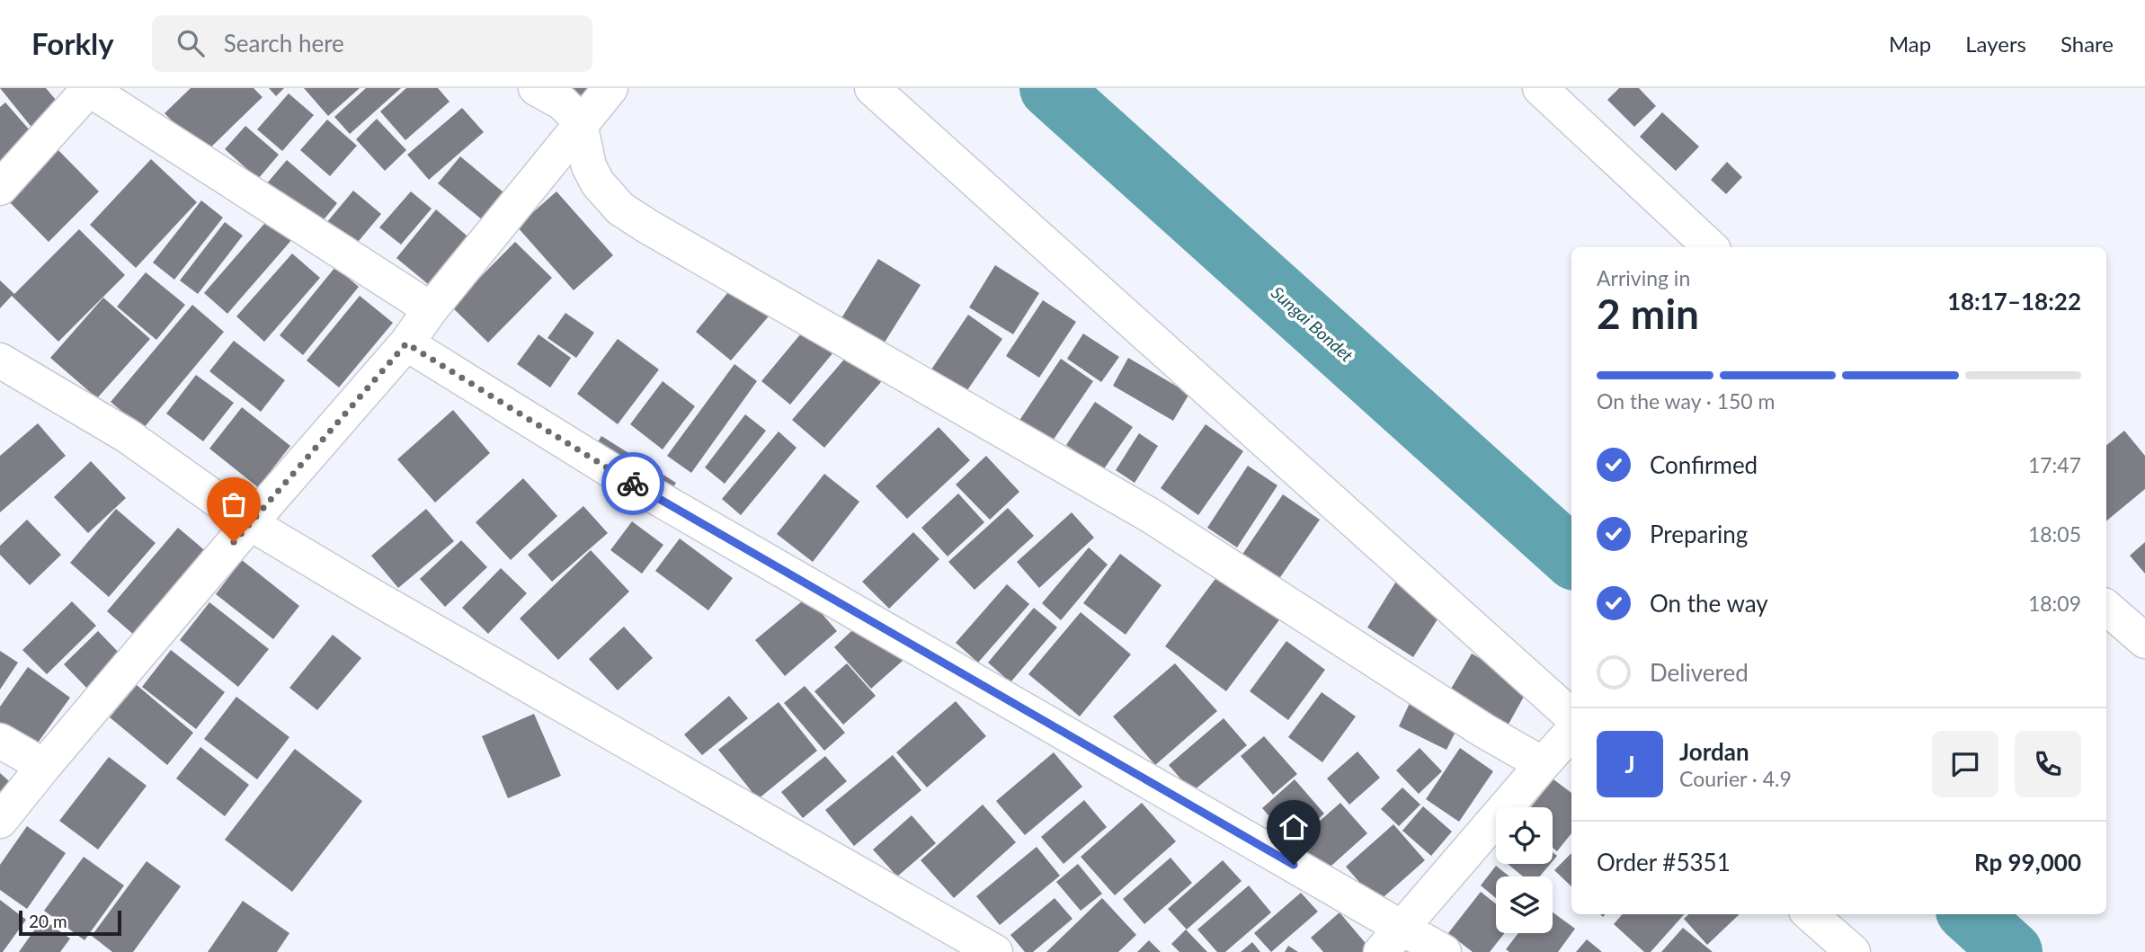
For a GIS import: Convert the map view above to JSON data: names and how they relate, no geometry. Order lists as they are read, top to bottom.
{
  "water": ["Sungai Bondet"],
  "scale_bar": "20 m",
  "page": {
    "header": "Forkly",
    "search": "Search here",
    "nav": ["Map", "Layers", "Share"],
    "heading": ["2 min", "Arriving in", "18:17–18:22"],
    "panel": [
      "Jordan",
      "Courier · 4.9",
      "Order #5351",
      "Rp 99,000"
    ],
    "bar": "On the way · 150 m",
    "list": [
      ["Confirmed", "17:47"],
      ["Preparing", "18:05"],
      ["On the way", "18:09"],
      "Delivered"
    ],
    "round": "J",
    "scale": "20 m"
  }
}
